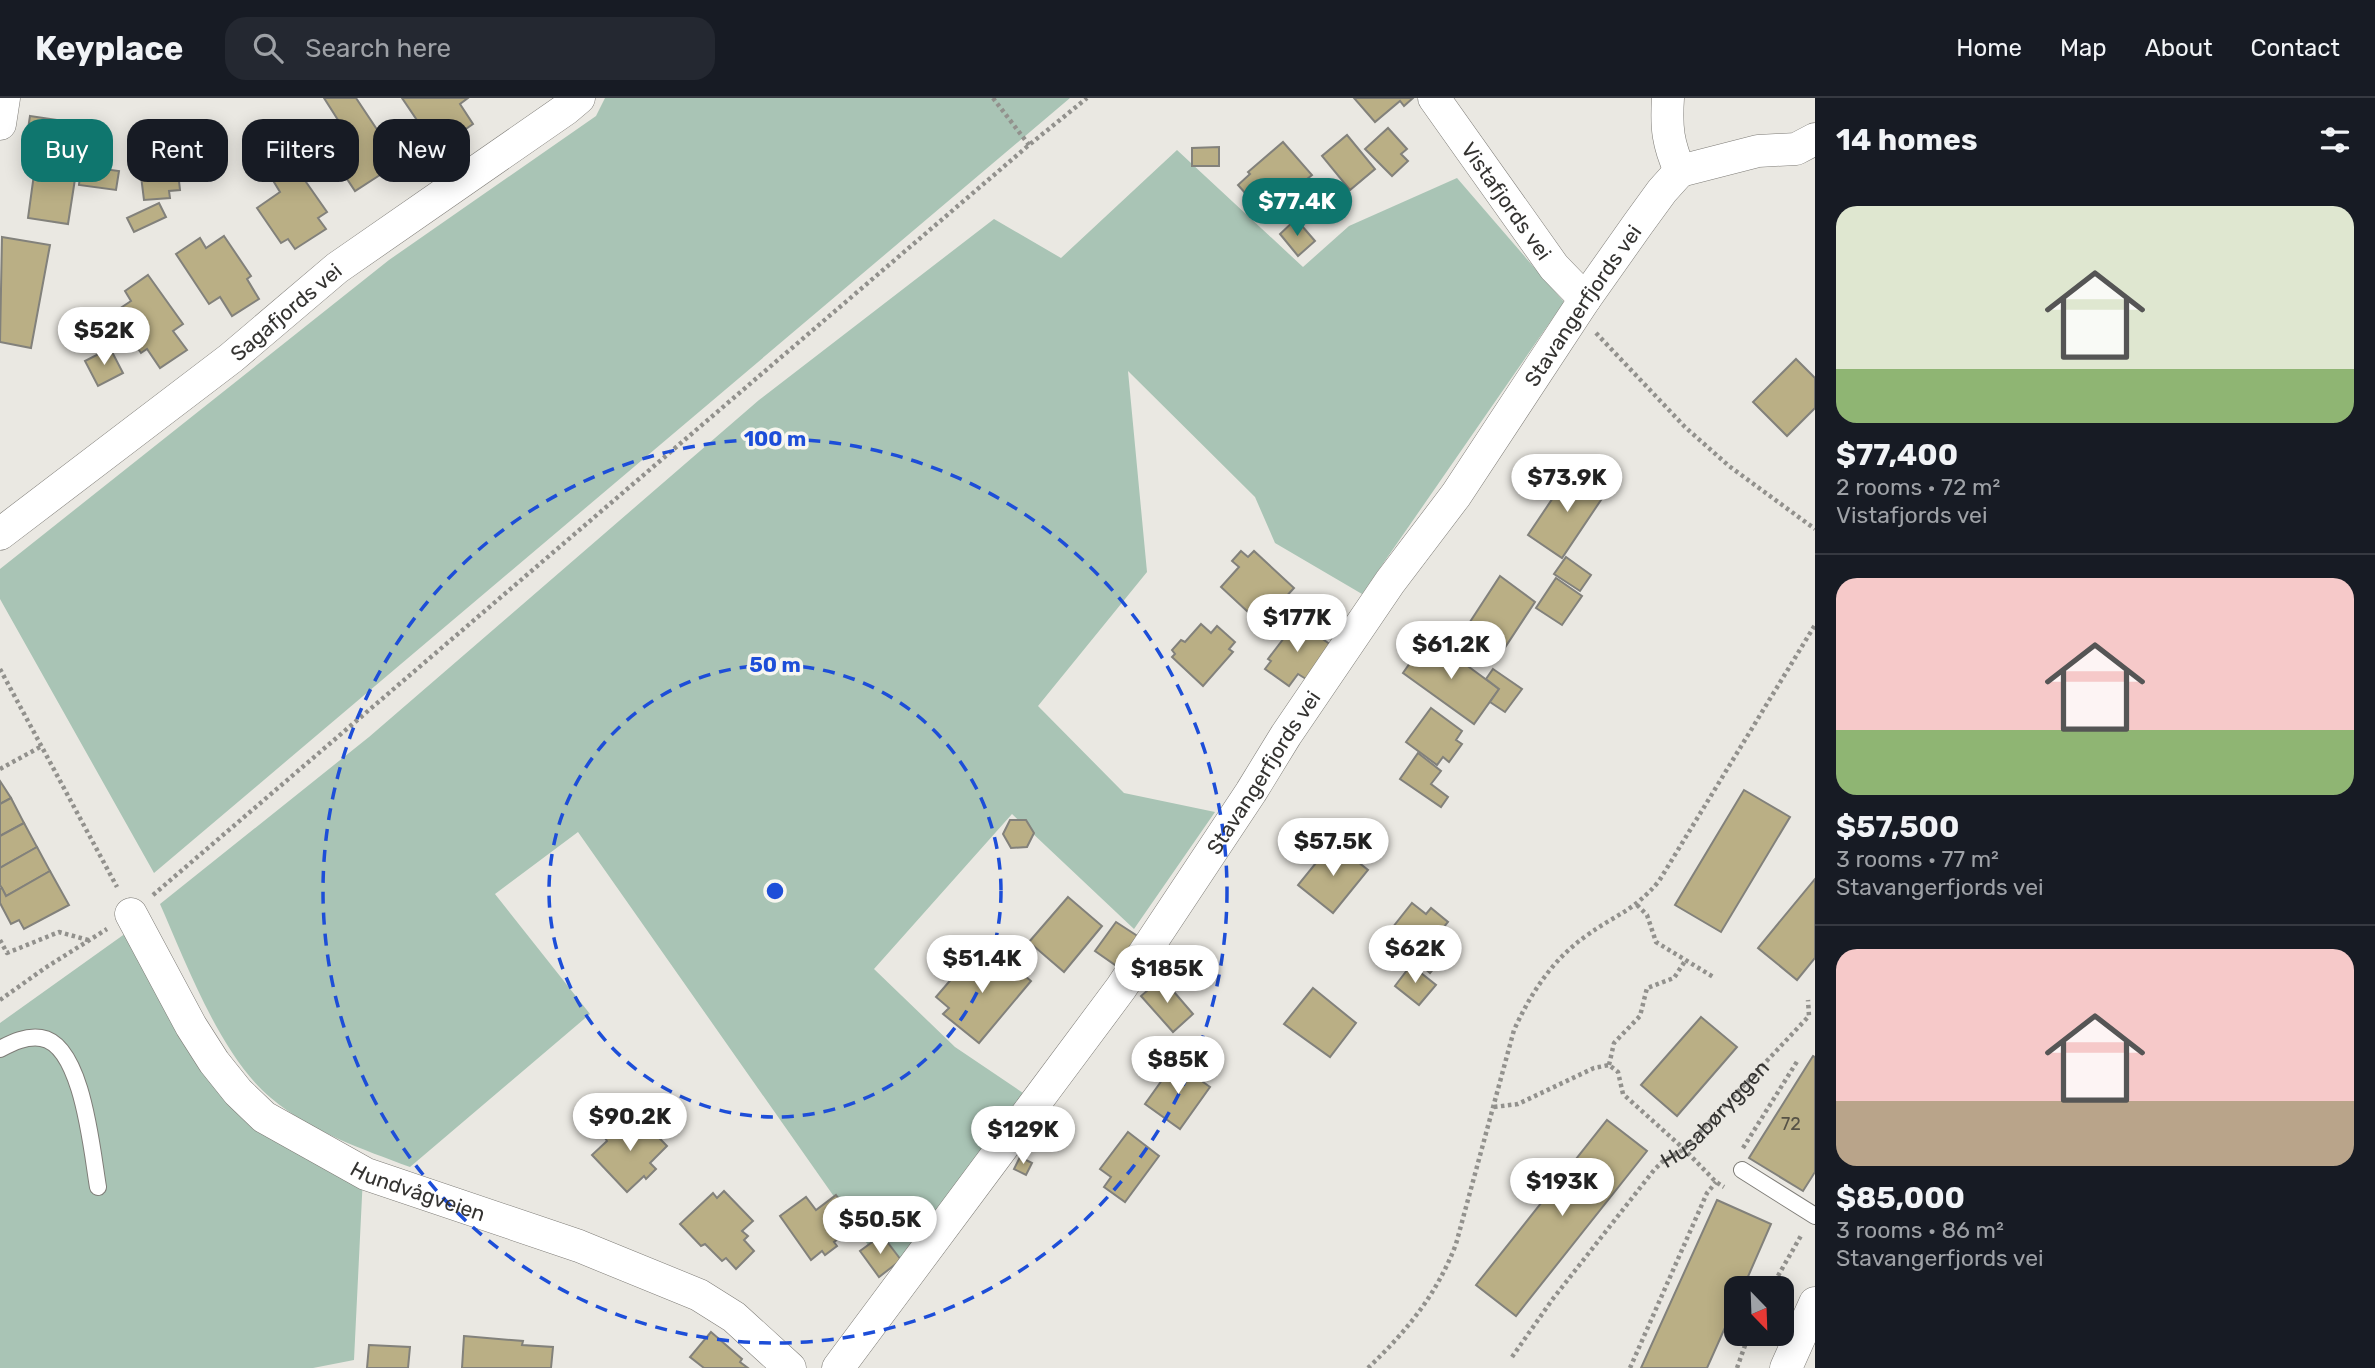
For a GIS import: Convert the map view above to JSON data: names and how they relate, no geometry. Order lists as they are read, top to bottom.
{
  "streets": {
    "street": [
      "Vistafjords vei",
      "Stavangerfjords vei",
      "Sagafjords vei",
      "Hundvågveien"
    ],
    "path": ["Husabøryggen"]
  },
  "crossings": [
    ["Vistafjords vei", "Stavangerfjords vei"]
  ],
  "house_numbers": ["72"],
  "north": "bottom right",
  "page": {
    "header": "Keyplace",
    "search": "Search here",
    "nav": [
      "Home",
      "Map",
      "About",
      "Contact"
    ],
    "heading": "14 homes",
    "chip": [
      "Buy",
      "Rent",
      "Filters",
      "New"
    ],
    "price": [
      "$77.4K",
      "$52K",
      "$73.9K",
      "$177K",
      "$61.2K",
      "$57.5K",
      "$62K",
      "$51.4K",
      "$185K",
      "$85K",
      "$90.2K",
      "$129K",
      "$193K",
      "$50.5K"
    ],
    "list": [
      {
        "name": "$77,400",
        "note": "2 rooms · 72 m² · Vistafjords vei"
      },
      {
        "name": "$57,500",
        "note": "3 rooms · 77 m² · Stavangerfjords vei"
      },
      {
        "name": "$85,000",
        "note": "3 rooms · 86 m² · Stavangerfjords vei"
      }
    ]
  },
  "rings": ["100 m", "50 m"]
}
